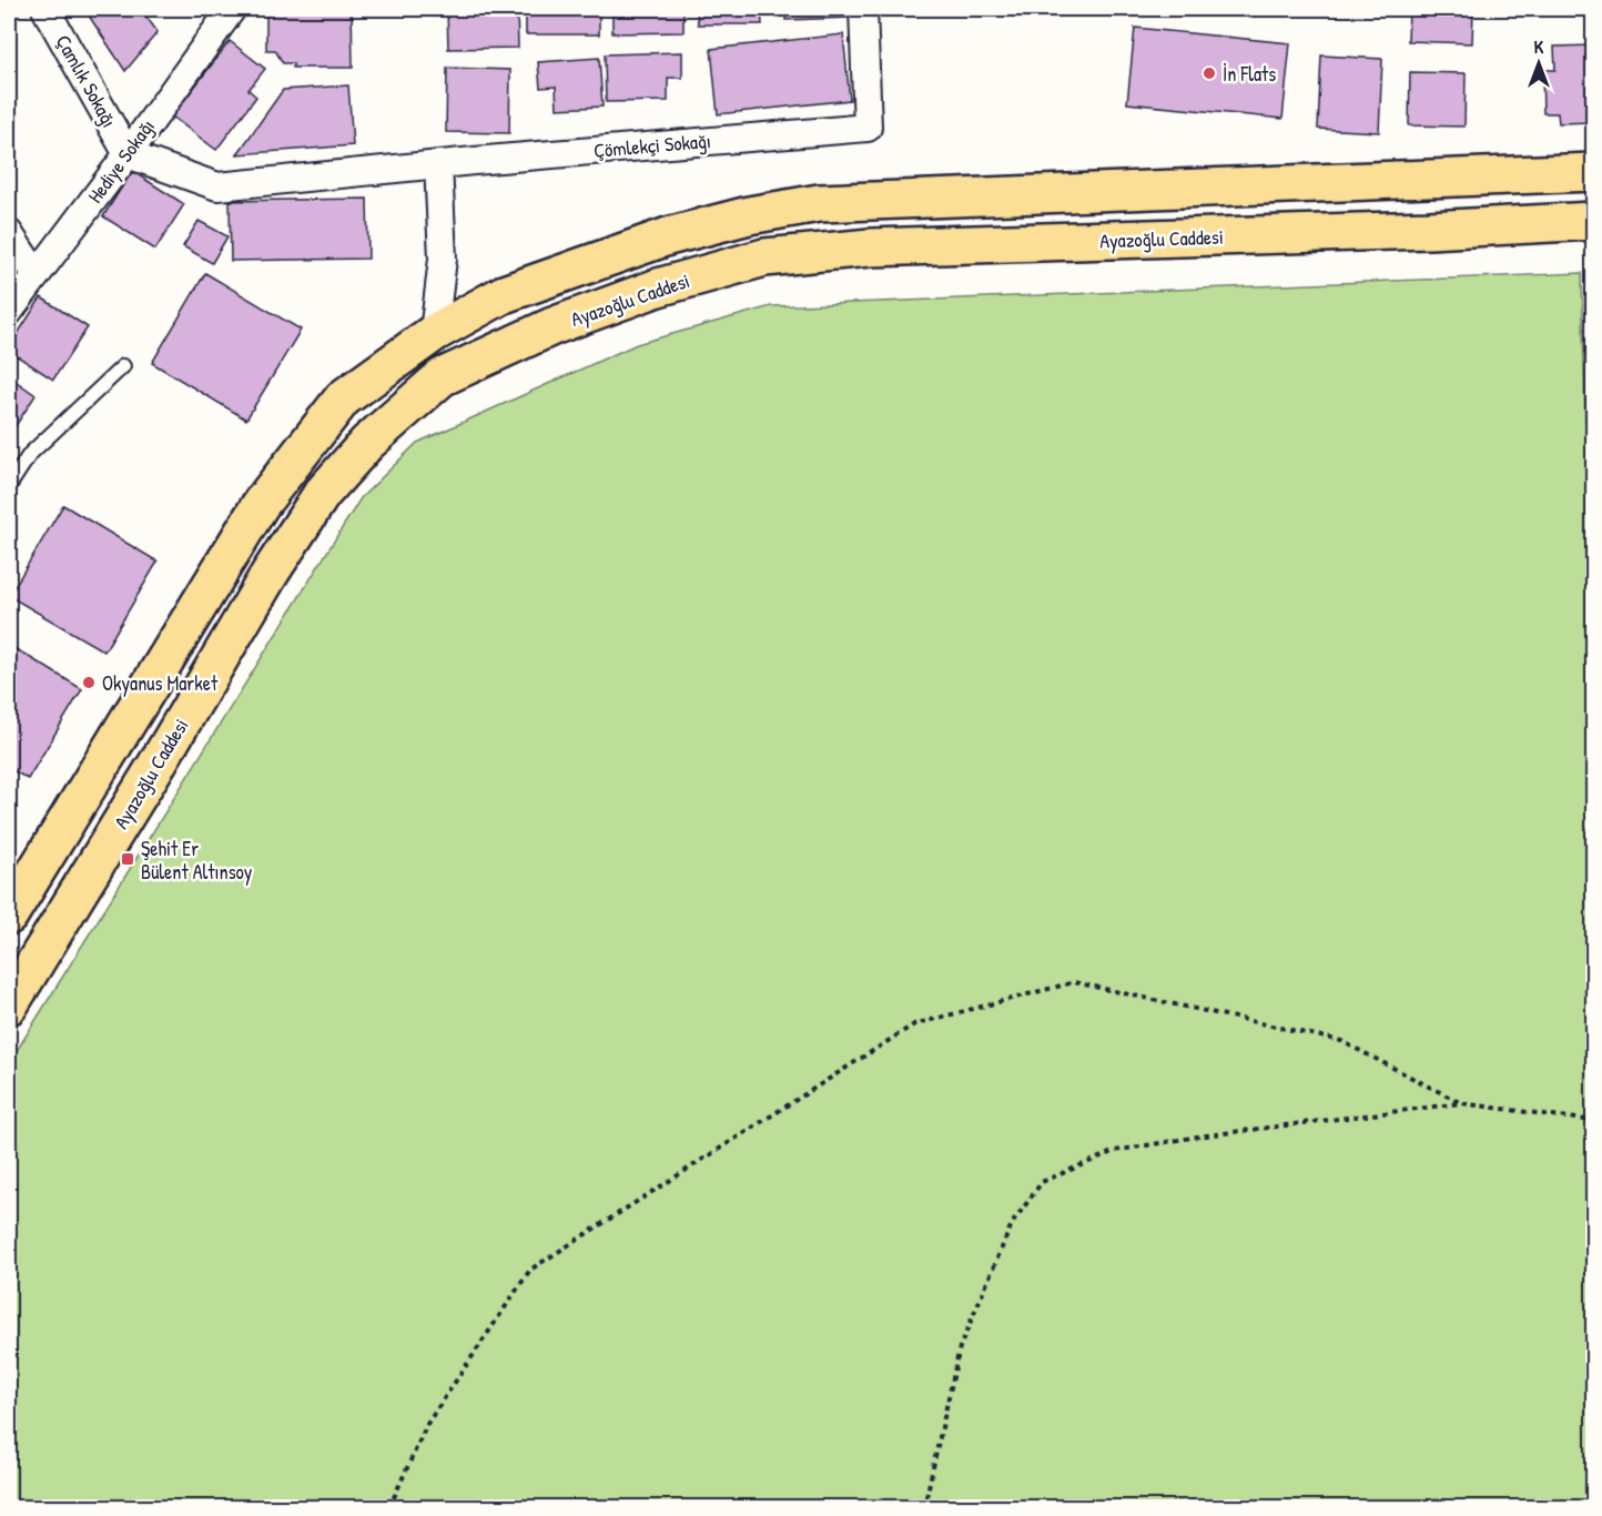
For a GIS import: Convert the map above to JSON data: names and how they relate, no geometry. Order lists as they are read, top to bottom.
{
  "streets": {
    "main road": ["Ayazoğlu Caddesi"],
    "street": ["Çamlık Sokağı", "Çömlekçi Sokağı", "Hediye Sokağı"]
  },
  "crossings": [
    ["Çamlık Sokağı", "Çömlekçi Sokağı"],
    ["Çamlık Sokağı", "Hediye Sokağı"],
    ["Çömlekçi Sokağı", "Hediye Sokağı"]
  ],
  "places": {
    "other": ["İn Flats", "Okyanus Market"],
    "transit": ["Şehit Er Bülent Altınsoy"]
  },
  "north": "top"
}
